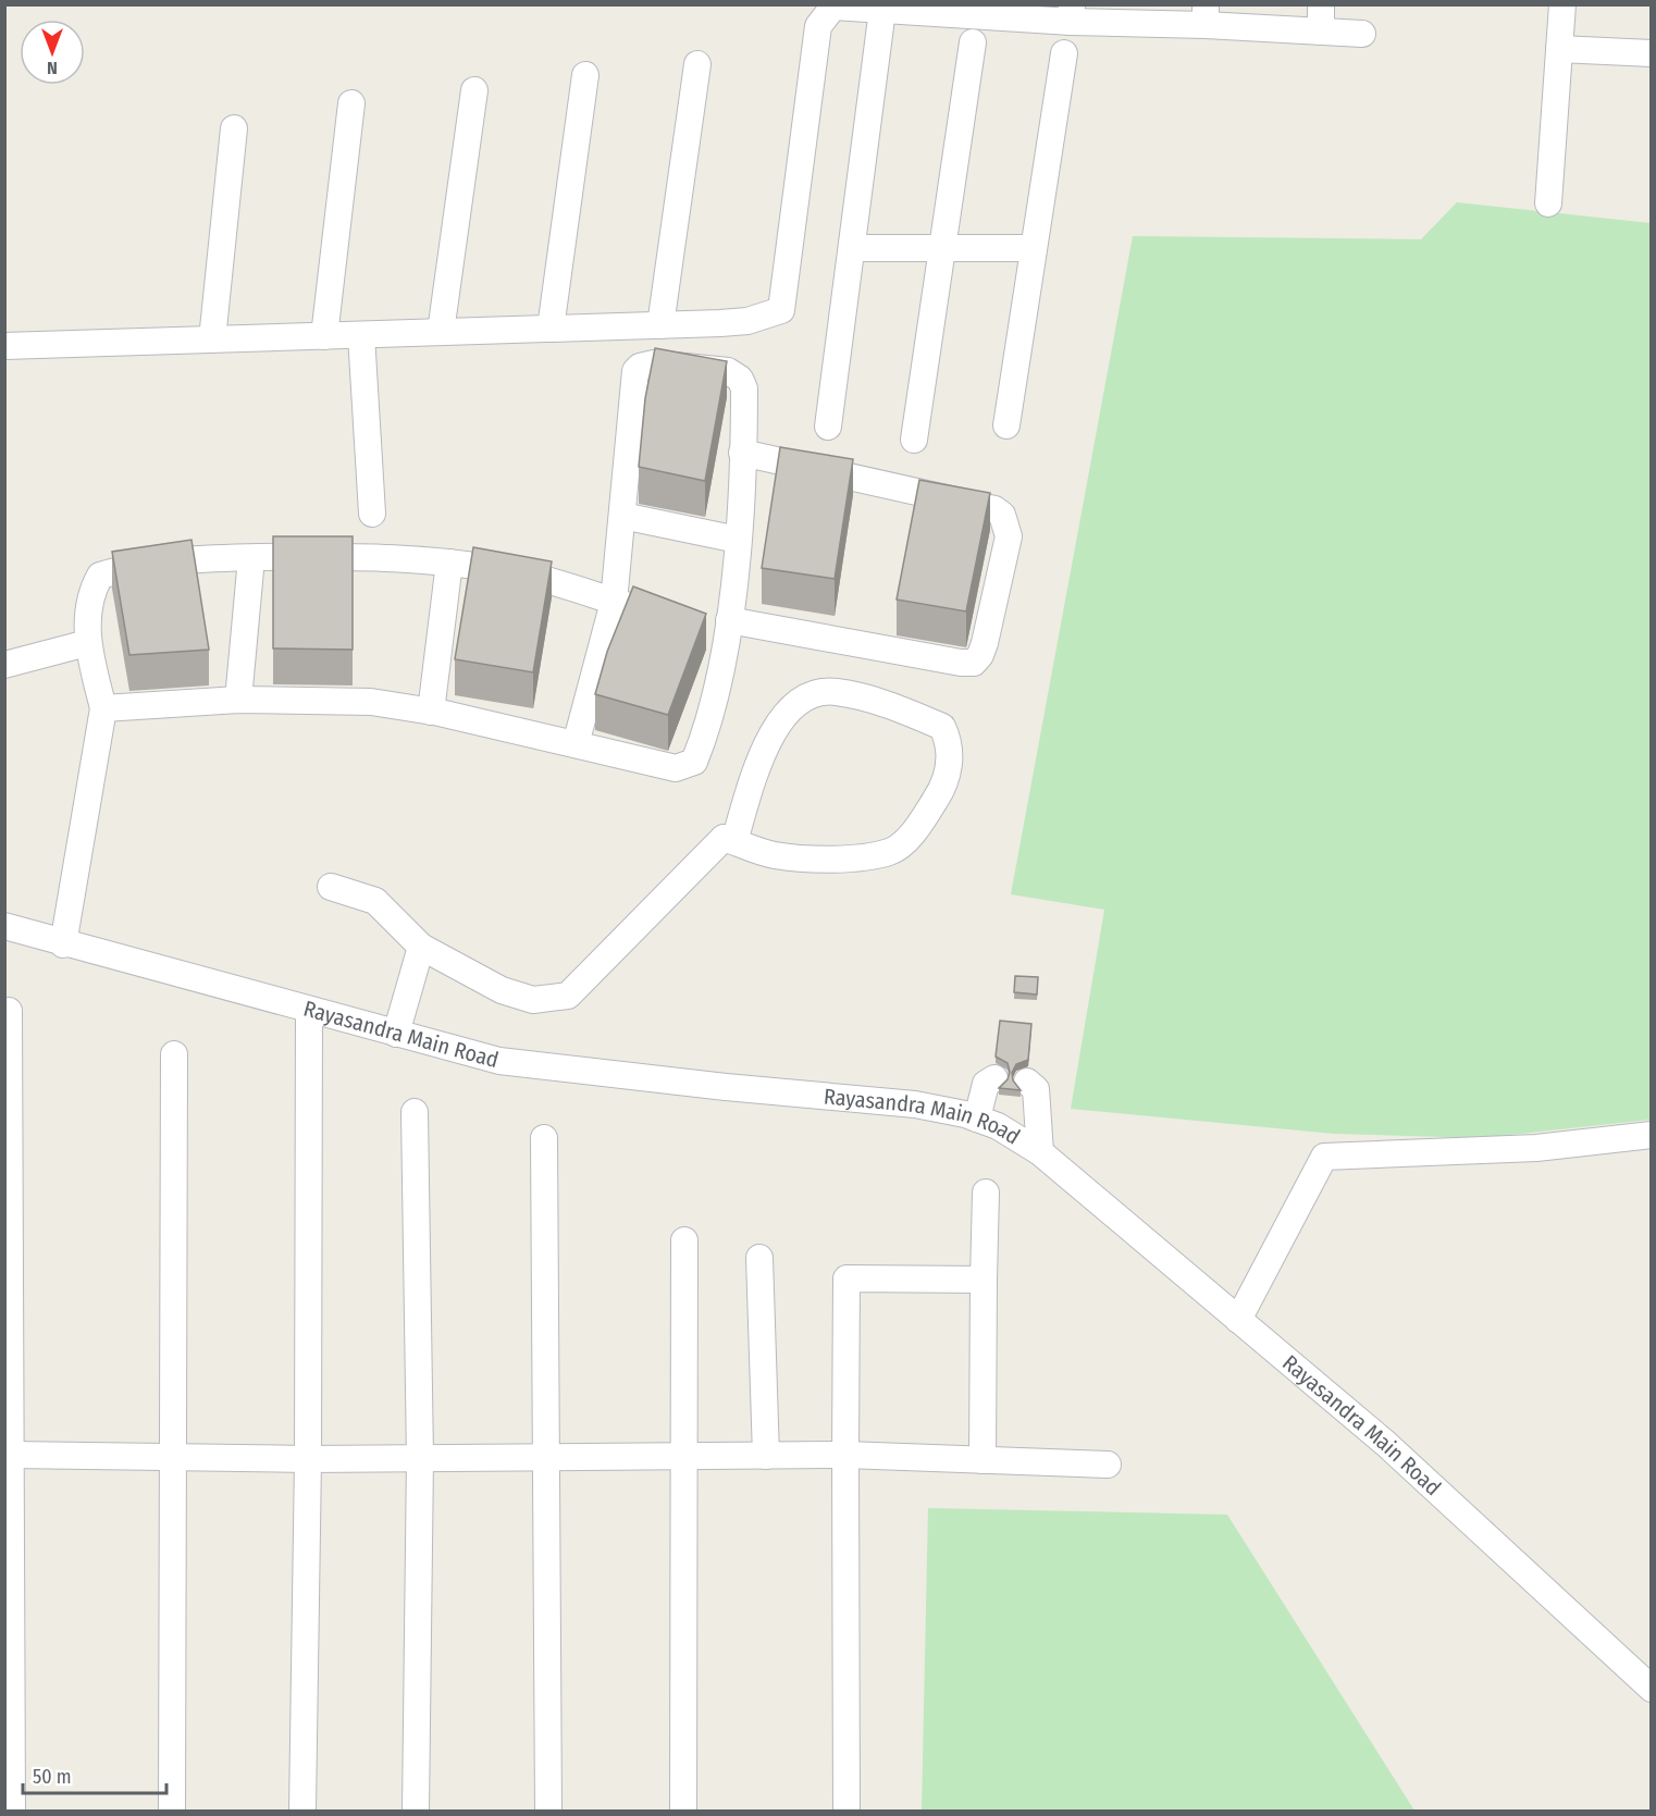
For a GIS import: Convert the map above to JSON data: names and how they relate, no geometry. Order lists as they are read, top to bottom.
{
  "streets": {
    "street": ["Rayasandra Main Road"]
  },
  "scale_bar": "50 m",
  "north": "bottom"
}
